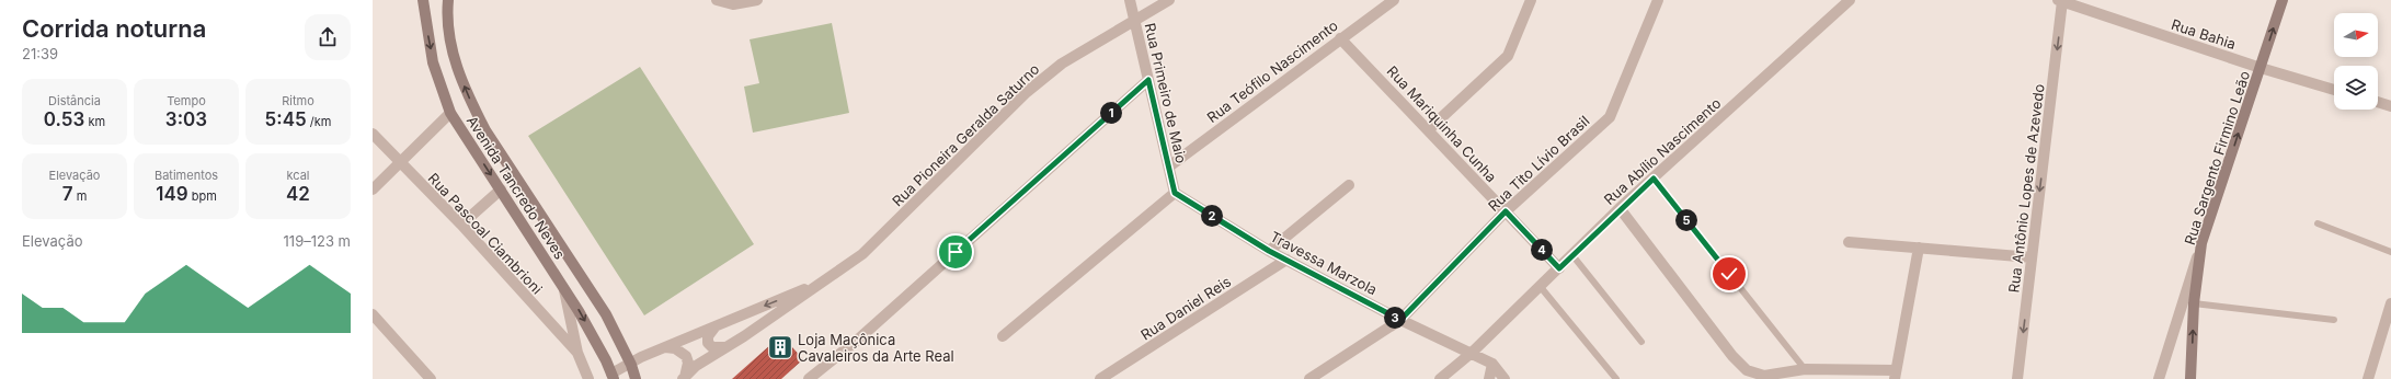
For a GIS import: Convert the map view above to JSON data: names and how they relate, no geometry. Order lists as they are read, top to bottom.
{
  "streets": {
    "street": [
      "Rua Bahia",
      "Rua Teófilo Nascimento",
      "Rua Primeiro de Maio",
      "Rua Mariquinha Cunha",
      "Rua Pioneira Geralda Saturno",
      "Rua Abílio Nascimento",
      "Rua Sargento Firmino Leão",
      "Rua Tito Lívio Brasil",
      "Avenida Tancredo Neves",
      "Rua Antônio Lopes de Azevedo",
      "Rua Pascoal Ciambrioni",
      "Travessa Marzola",
      "Rua Daniel Reis"
    ]
  },
  "crossings": [
    ["Rua Bahia", "Rua Sargento Firmino Leão"],
    ["Rua Bahia", "Rua Antônio Lopes de Azevedo"],
    ["Rua Teófilo Nascimento", "Rua Primeiro de Maio"],
    ["Rua Teófilo Nascimento", "Rua Mariquinha Cunha"],
    ["Rua Primeiro de Maio", "Rua Pioneira Geralda Saturno"],
    ["Rua Primeiro de Maio", "Travessa Marzola"],
    ["Rua Mariquinha Cunha", "Rua Abílio Nascimento"],
    ["Rua Mariquinha Cunha", "Rua Tito Lívio Brasil"],
    ["Rua Pioneira Geralda Saturno", "Avenida Tancredo Neves"],
    ["Rua Abílio Nascimento", "Travessa Marzola"],
    ["Rua Tito Lívio Brasil", "Travessa Marzola"],
    ["Travessa Marzola", "Rua Daniel Reis"]
  ],
  "one_way": ["Rua Sargento Firmino Leão", "Rua Antônio Lopes de Azevedo"],
  "places": {
    "building": ["Loja Maçônica Cavaleiros da Arte Real"]
  },
  "north": "right",
  "page": {
    "heading": ["Corrida noturna", "21:39"],
    "stats": [
      ["Distância", "0.53 km"],
      ["Tempo", "3:03"],
      ["Ritmo", "5:45 /km"],
      ["Elevação", "7 m"],
      ["Batimentos", "149 bpm"],
      ["kcal", "42"]
    ],
    "pins": [
      "1",
      "2",
      "5",
      "4",
      "3"
    ],
    "chart": ["Elevação", "119–123 m"]
  }
}
